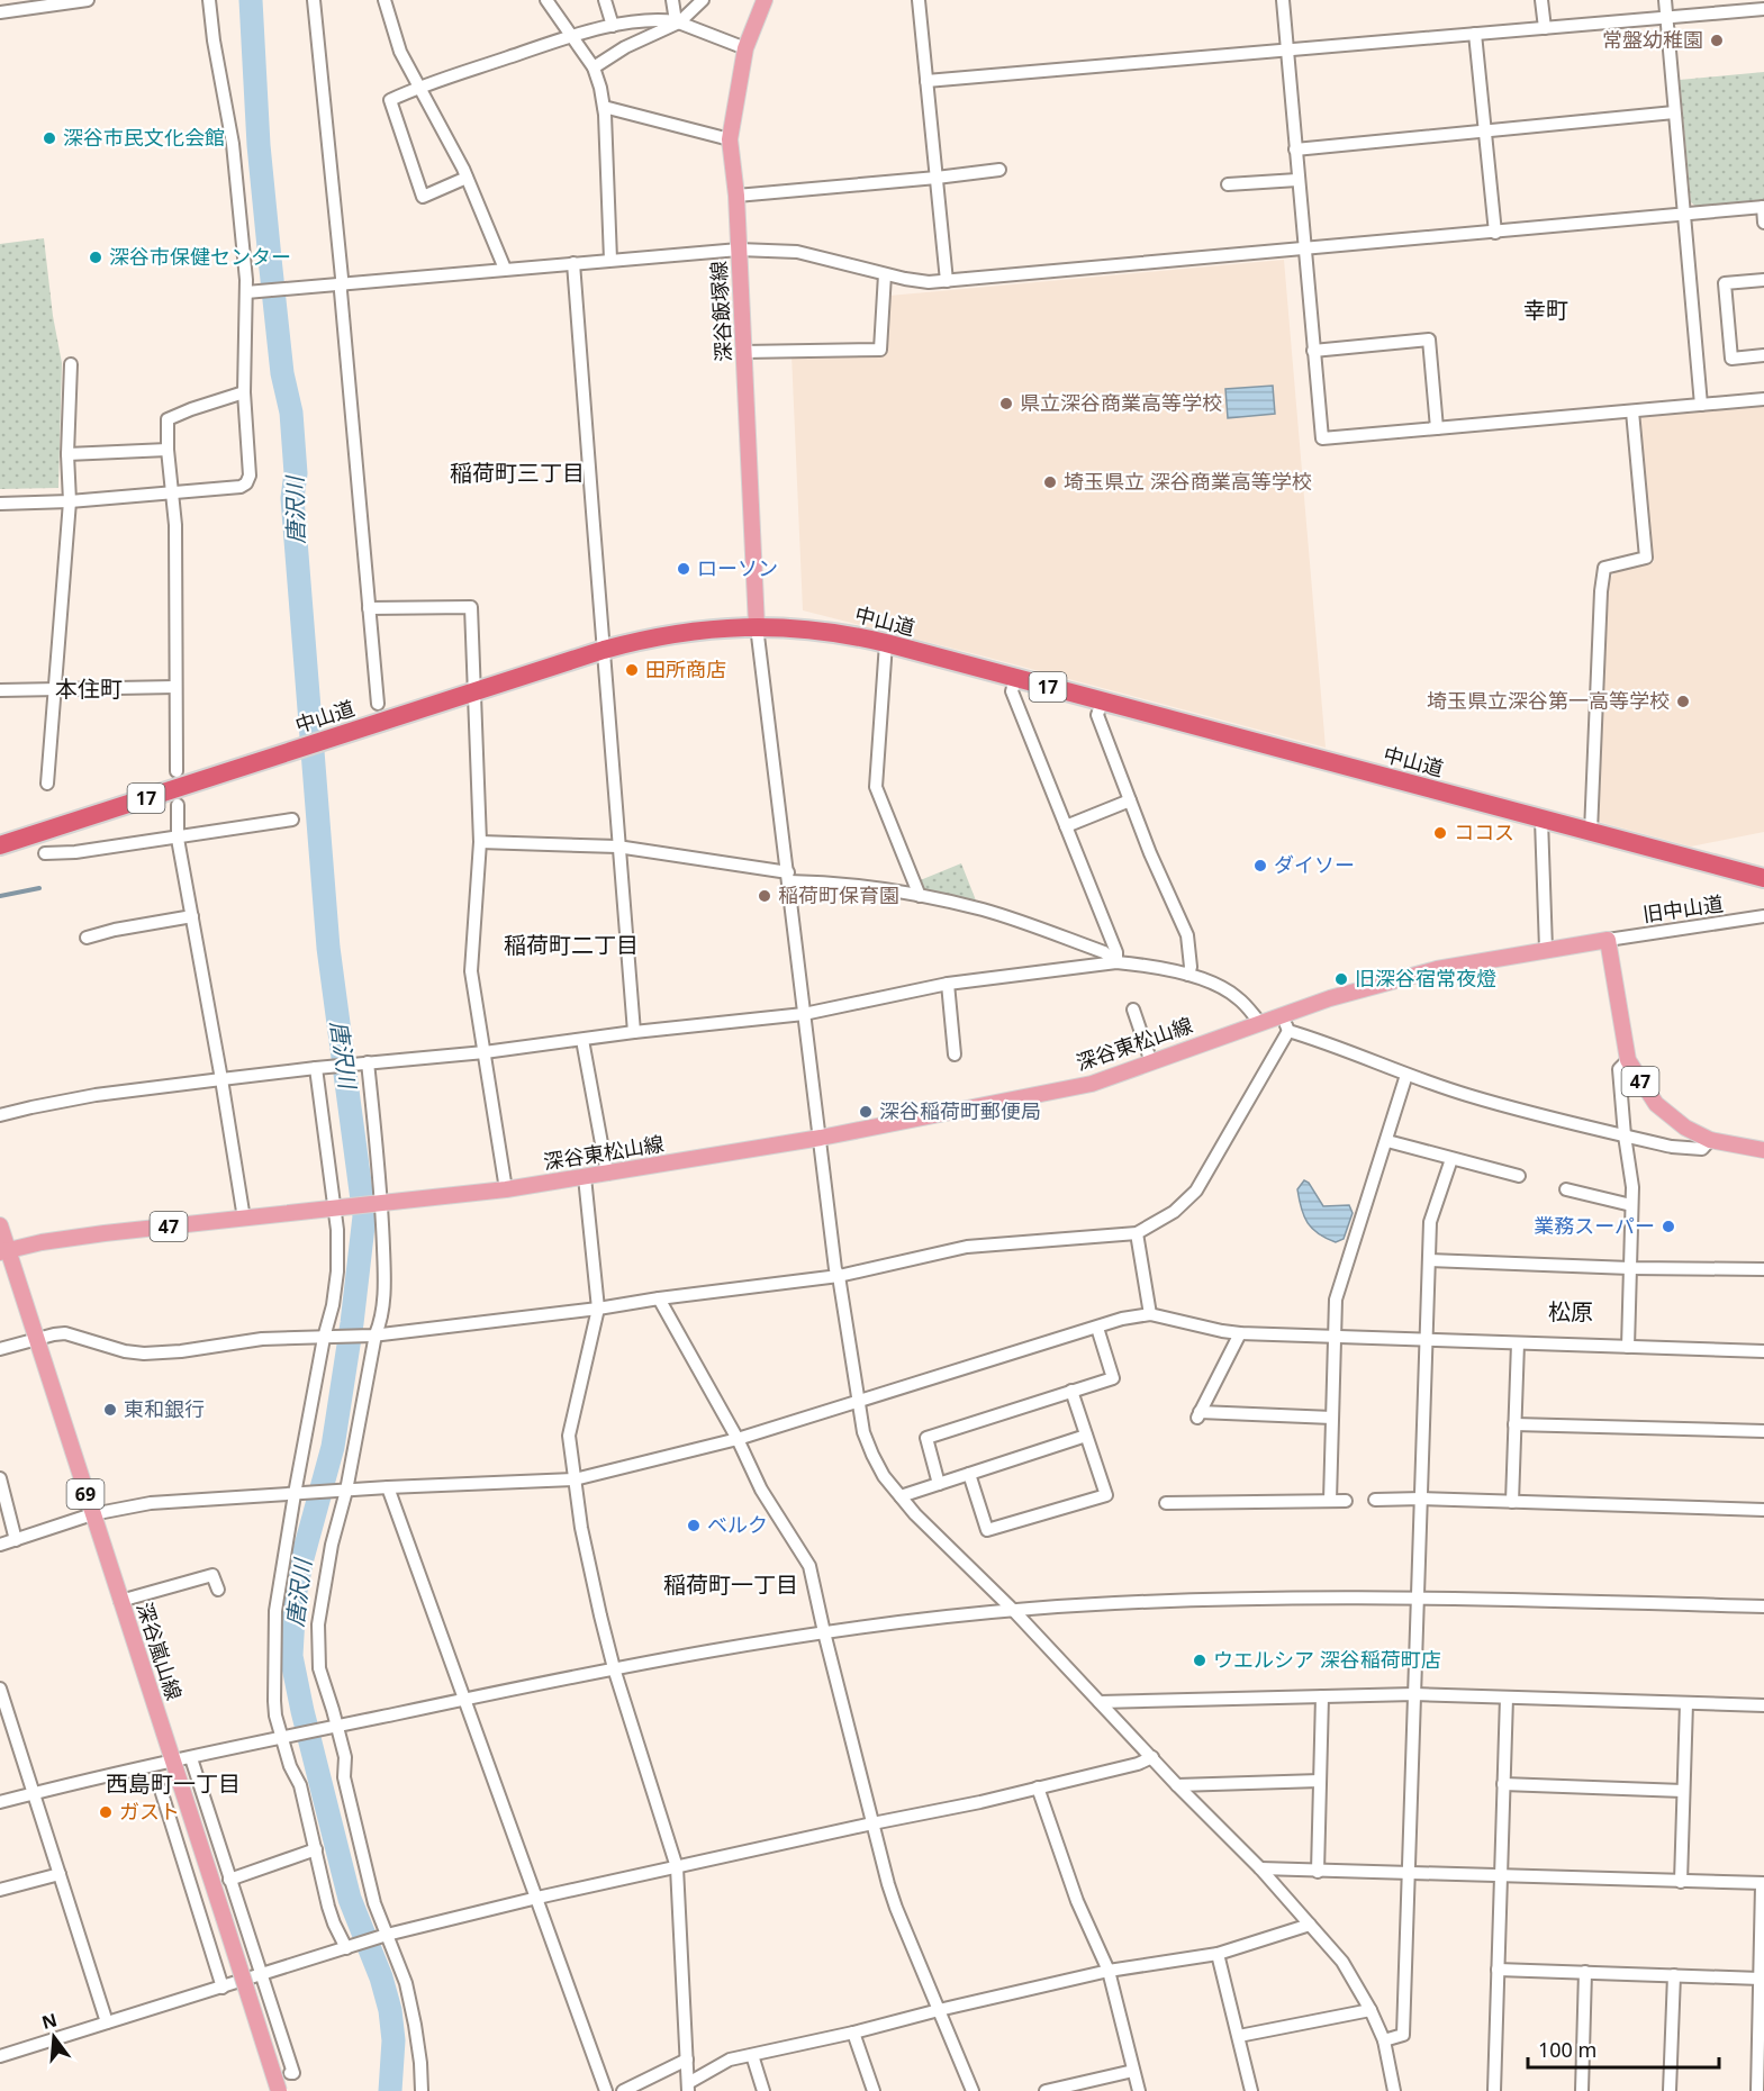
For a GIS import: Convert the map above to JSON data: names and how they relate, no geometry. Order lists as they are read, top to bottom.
{
  "streets": {
    "highway": ["中山道", "17"],
    "main road": [
      "深谷飯塚線",
      "深谷東松山線",
      "47",
      "69",
      "深谷嵐山線"
    ],
    "street": ["旧中山道"]
  },
  "crossings": [
    ["深谷飯塚線", "中山道"],
    ["旧中山道", "深谷東松山線"],
    ["旧中山道", "47"],
    ["深谷東松山線", "47"],
    ["47", "深谷嵐山線"]
  ],
  "districts": [
    "幸町",
    "稲荷町三丁目",
    "本住町",
    "稲荷町二丁目",
    "松原",
    "稲荷町一丁目",
    "西島町一丁目"
  ],
  "water": ["唐沢川"],
  "places": [
    "常盤幼稚園",
    "深谷市民文化会館",
    "深谷市保健センター",
    "県立深谷商業高等学校",
    "埼玉県立 深谷商業高等学校",
    "ローソン",
    "田所商店",
    "埼玉県立深谷第一高等学校",
    "ココス",
    "ダイソー",
    "稲荷町保育園",
    "旧深谷宿常夜燈",
    "深谷稲荷町郵便局",
    "業務スーパー",
    "東和銀行",
    "ベルク",
    "ウエルシア 深谷稲荷町店",
    "ガスト"
  ],
  "scale_bar": "100 m",
  "north": "top"
}
